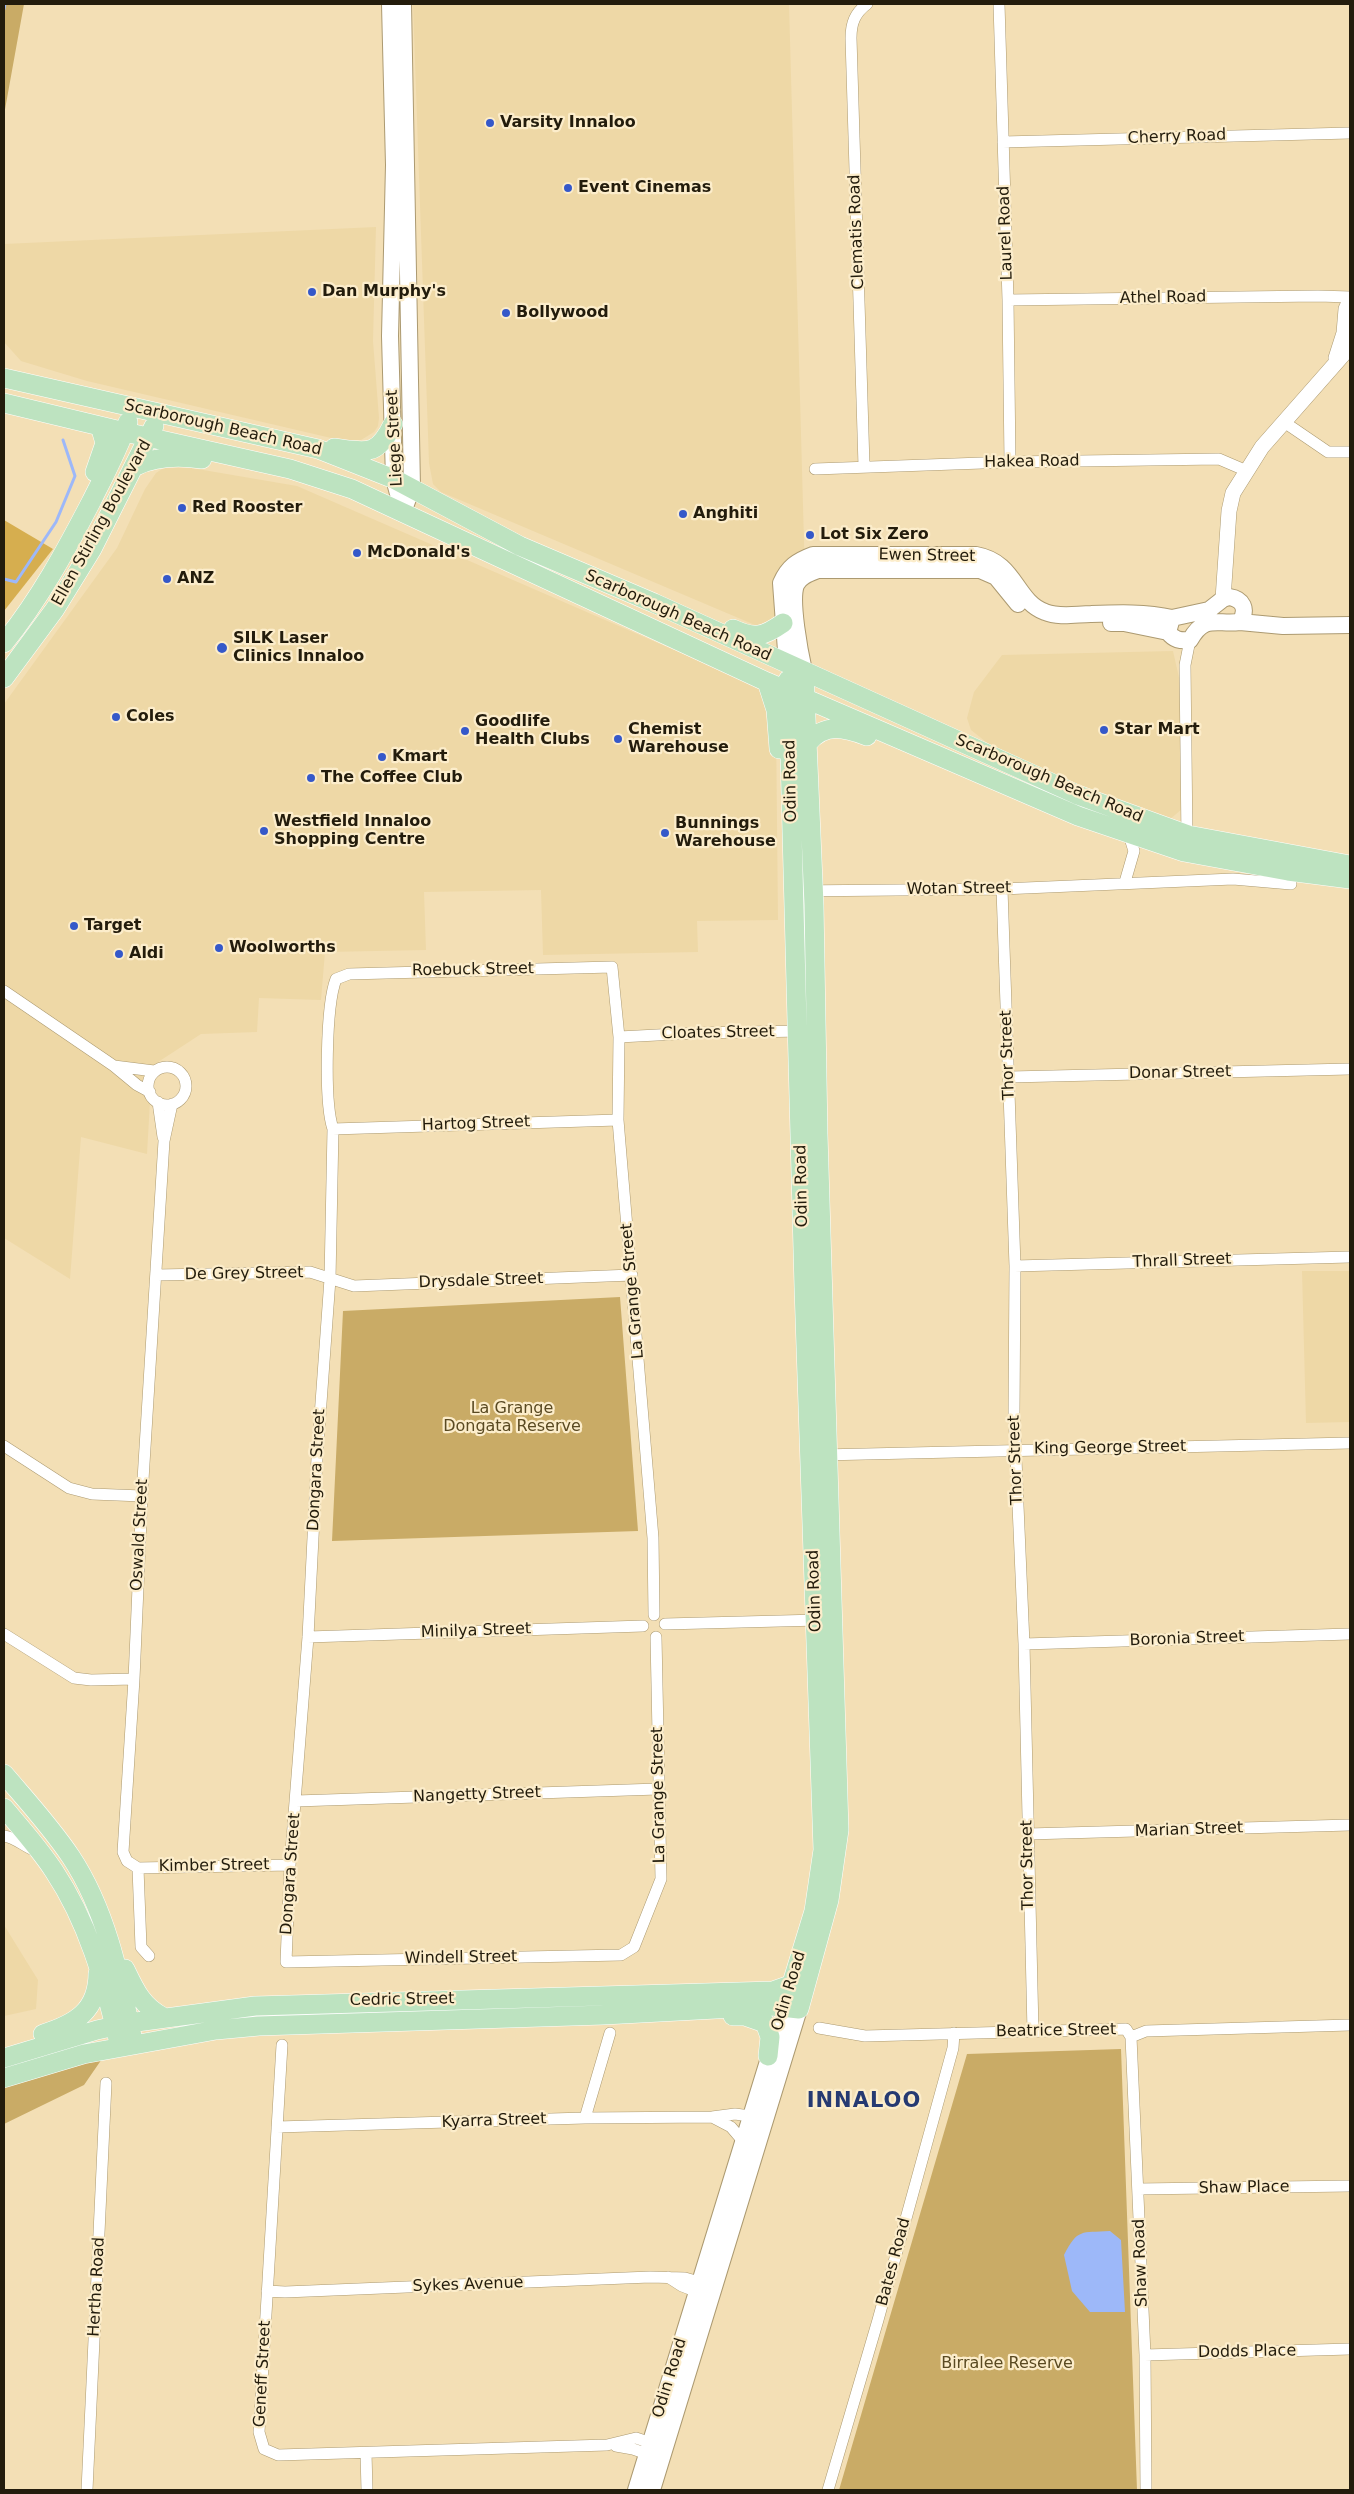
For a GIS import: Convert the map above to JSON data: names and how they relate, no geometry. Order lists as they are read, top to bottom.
{
  "streets": {
    "main road": [
      "Scarborough Beach Road",
      "Liege Street",
      "Ellen Stirling Boulevard",
      "Ewen Street",
      "Odin Road",
      "Cedric Street"
    ],
    "street": [
      "Cherry Road",
      "Clematis Road",
      "Laurel Road",
      "Athel Road",
      "Hakea Road",
      "Wotan Street",
      "Roebuck Street",
      "Cloates Street",
      "Thor Street",
      "Donar Street",
      "Hartog Street",
      "Thrall Street",
      "De Grey Street",
      "Drysdale Street",
      "La Grange Street",
      "King George Street",
      "Dongara Street",
      "Oswald Street",
      "Minilya Street",
      "Boronia Street",
      "Nangetty Street",
      "Marian Street",
      "Kimber Street",
      "Windell Street",
      "Beatrice Street",
      "Kyarra Street",
      "Shaw Place",
      "Bates Road",
      "Shaw Road",
      "Sykes Avenue",
      "Hertha Road",
      "Dodds Place",
      "Geneff Street"
    ]
  },
  "crossings": [
    ["Cherry Road", "Laurel Road"],
    ["Clematis Road", "Hakea Road"],
    ["Laurel Road", "Athel Road"],
    ["Laurel Road", "Hakea Road"],
    ["Scarborough Beach Road", "Liege Street"],
    ["Scarborough Beach Road", "Ellen Stirling Boulevard"],
    ["Scarborough Beach Road", "Ewen Street"],
    ["Scarborough Beach Road", "Odin Road"],
    ["Ewen Street", "Odin Road"],
    ["Odin Road", "Wotan Street"],
    ["Odin Road", "Cloates Street"],
    ["Odin Road", "King George Street"],
    ["Odin Road", "Cedric Street"],
    ["Odin Road", "Kyarra Street"],
    ["Odin Road", "Sykes Avenue"],
    ["Odin Road", "Geneff Street"],
    ["Wotan Street", "Thor Street"],
    ["Roebuck Street", "La Grange Street"],
    ["Roebuck Street", "Dongara Street"],
    ["Cloates Street", "La Grange Street"],
    ["Thor Street", "Donar Street"],
    ["Thor Street", "Thrall Street"],
    ["Thor Street", "King George Street"],
    ["Thor Street", "Boronia Street"],
    ["Thor Street", "Marian Street"],
    ["Thor Street", "Beatrice Street"],
    ["Hartog Street", "La Grange Street"],
    ["Hartog Street", "Dongara Street"],
    ["De Grey Street", "Drysdale Street"],
    ["De Grey Street", "Dongara Street"],
    ["De Grey Street", "Oswald Street"],
    ["Drysdale Street", "La Grange Street"],
    ["Drysdale Street", "Dongara Street"],
    ["La Grange Street", "Minilya Street"],
    ["La Grange Street", "Nangetty Street"],
    ["La Grange Street", "Windell Street"],
    ["Dongara Street", "Minilya Street"],
    ["Dongara Street", "Nangetty Street"],
    ["Dongara Street", "Kimber Street"],
    ["Dongara Street", "Windell Street"],
    ["Oswald Street", "Kimber Street"],
    ["Beatrice Street", "Bates Road"],
    ["Beatrice Street", "Shaw Road"],
    ["Kyarra Street", "Geneff Street"],
    ["Shaw Place", "Shaw Road"],
    ["Shaw Road", "Dodds Place"],
    ["Sykes Avenue", "Geneff Street"]
  ],
  "districts": ["INNALOO"],
  "parks": ["La Grange Dongata Reserve", "Birralee Reserve"],
  "places": [
    "Varsity Innaloo",
    "Event Cinemas",
    "Dan Murphy's",
    "Bollywood",
    "Red Rooster",
    "Anghiti",
    "Lot Six Zero",
    "McDonald's",
    "ANZ",
    "SILK Laser Clinics Innaloo",
    "Coles",
    "Star Mart",
    "Goodlife Health Clubs",
    "Chemist Warehouse",
    "Kmart",
    "The Coffee Club",
    "Westfield Innaloo Shopping Centre",
    "Bunnings Warehouse",
    "Target",
    "Woolworths",
    "Aldi"
  ]
}
